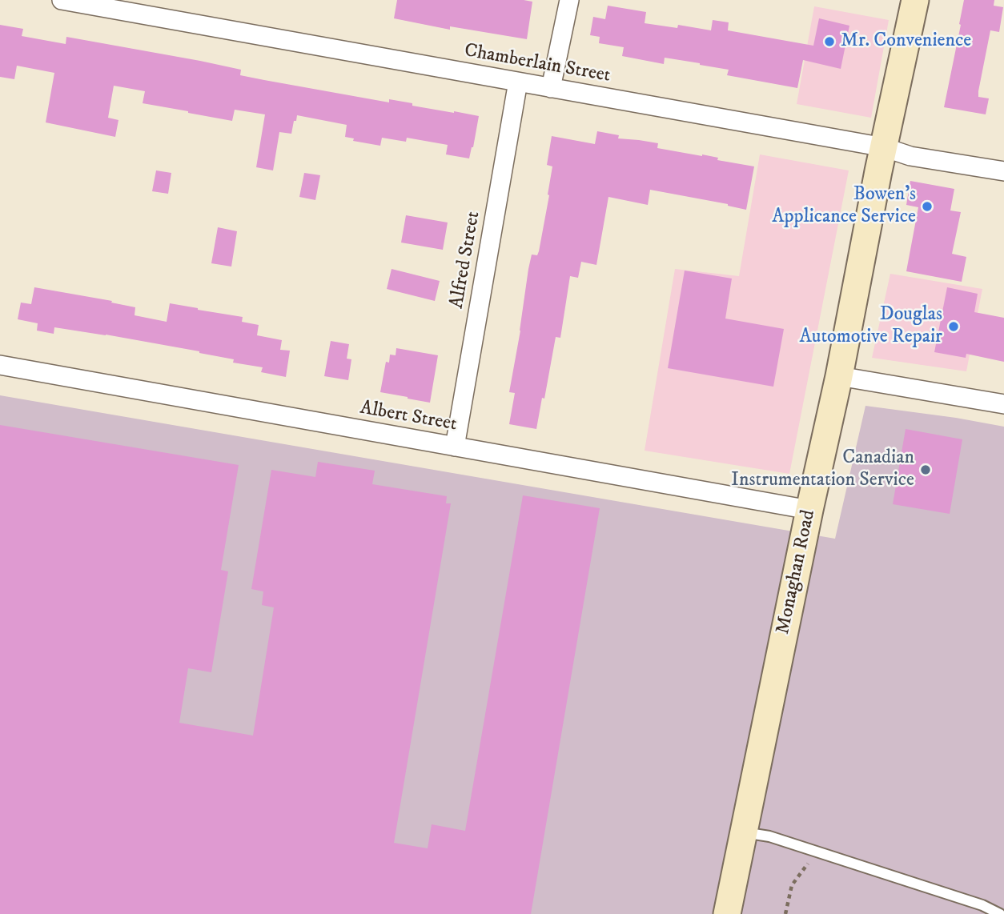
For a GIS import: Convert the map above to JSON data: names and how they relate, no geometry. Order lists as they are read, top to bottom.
{
  "streets": {
    "main road": ["Monaghan Road"],
    "street": ["Chamberlain Street", "Alfred Street", "Albert Street"]
  },
  "crossings": [
    ["Chamberlain Street", "Alfred Street"],
    ["Chamberlain Street", "Monaghan Road"],
    ["Alfred Street", "Albert Street"],
    ["Albert Street", "Monaghan Road"]
  ],
  "places": [
    "Mr. Convenience",
    "Bowen's Applicance Service",
    "Douglas Automotive Repair",
    "Canadian Instrumentation Service"
  ]
}
